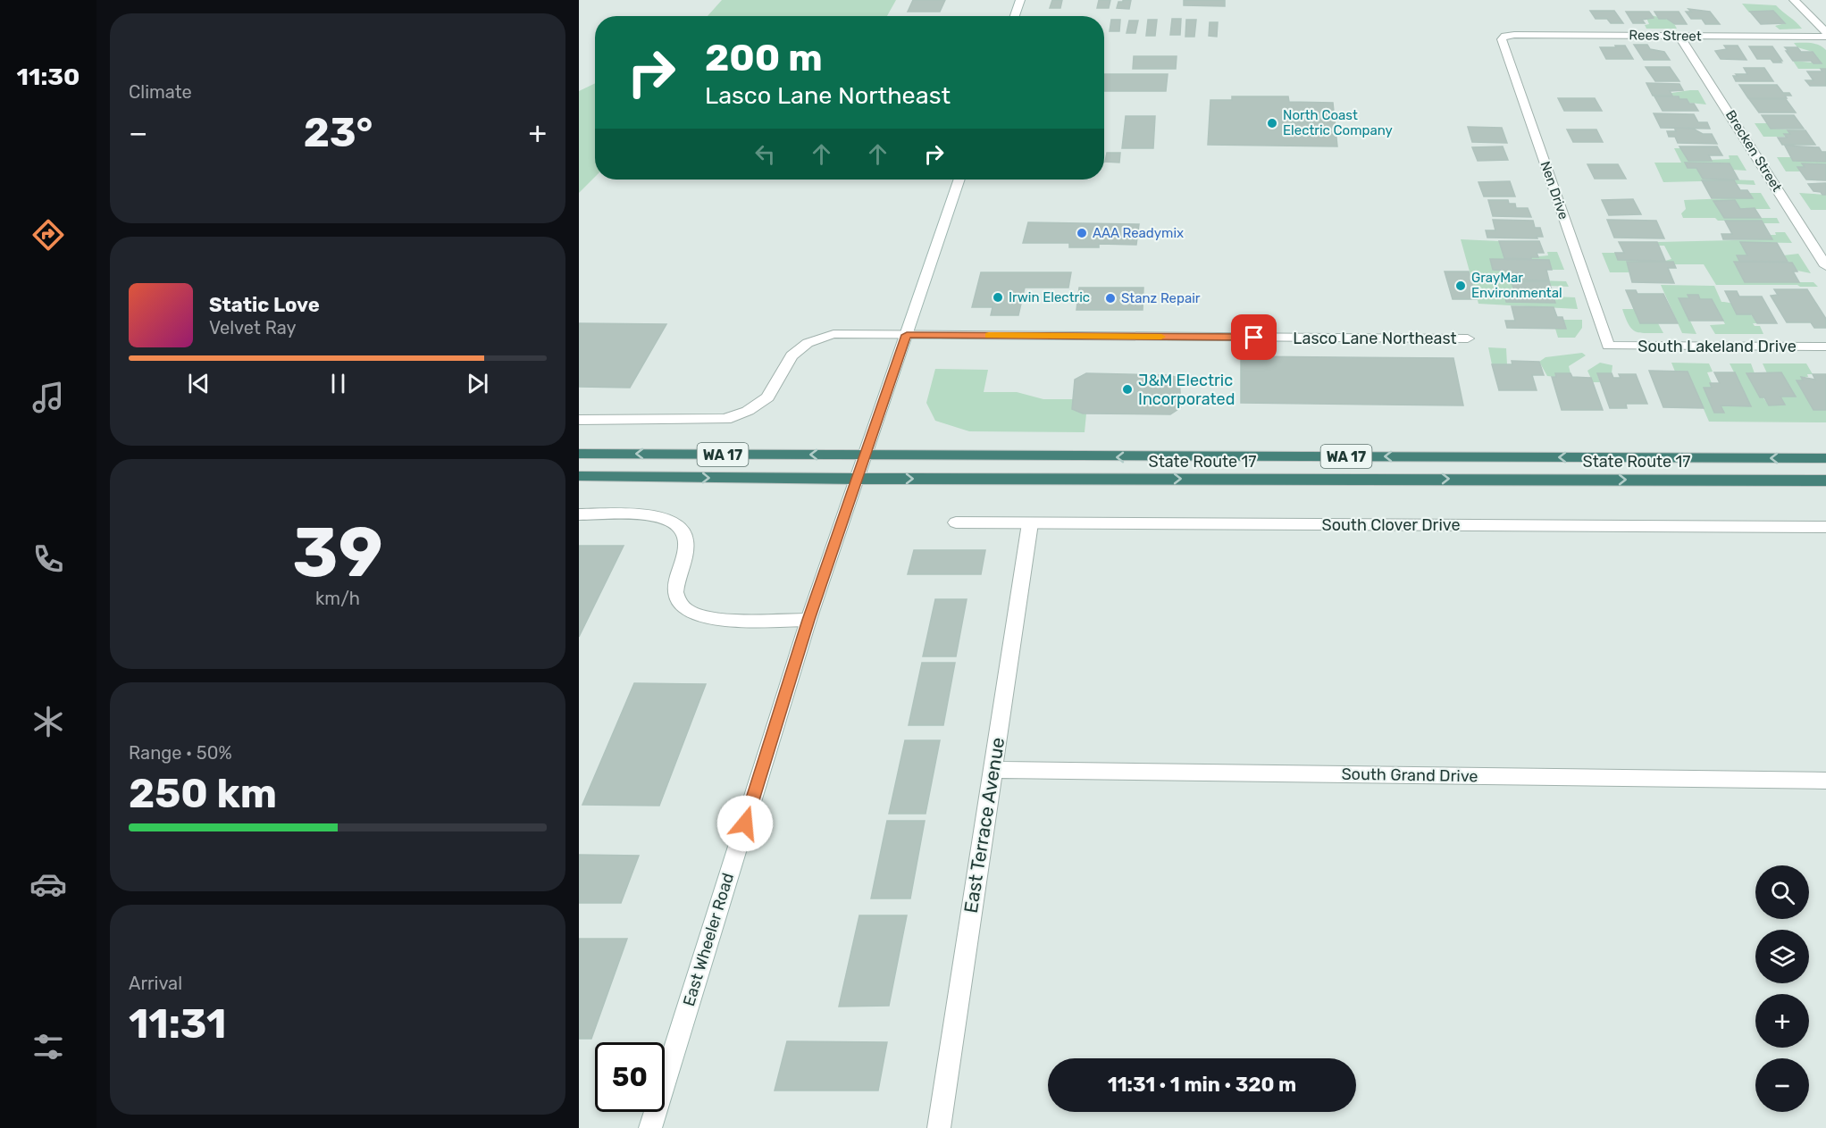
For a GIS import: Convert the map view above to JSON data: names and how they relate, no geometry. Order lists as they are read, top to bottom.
{
  "streets": {
    "highway": ["WA 17", "State Route 17"],
    "street": [
      "Rees Street",
      "Brecken Street",
      "Nen Drive",
      "Lasco Lane Northeast",
      "South Lakeland Drive",
      "South Clover Drive",
      "South Grand Drive",
      "East Terrace Avenue",
      "East Wheeler Road"
    ]
  },
  "crossings": [
    ["Rees Street", "Brecken Street"],
    ["Rees Street", "Nen Drive"],
    ["Nen Drive", "South Lakeland Drive"],
    ["Lasco Lane Northeast", "East Wheeler Road"],
    ["State Route 17", "East Wheeler Road"],
    ["South Clover Drive", "East Terrace Avenue"],
    ["South Grand Drive", "East Terrace Avenue"]
  ],
  "places": [
    "North Coast Electric Company",
    "AAA Readymix",
    "GrayMar Environmental",
    "Irwin Electric",
    "Stanz Repair",
    "J&M Electric Incorporated"
  ],
  "page": {
    "tabs": "11:30",
    "tile": [
      "Climate",
      ["39", "km/h"],
      ["Range · 50%", "250 km"],
      ["Arrival", "11:31"]
    ],
    "turn": ["200 m", "Lasco Lane Northeast"],
    "heat": ["−", "23°", "+"],
    "song": ["Static Love", "Velvet Ray"],
    "map_buttons": ["+", "−"],
    "limit": "50",
    "trip": "11:31 · 1 min · 320 m"
  }
}
